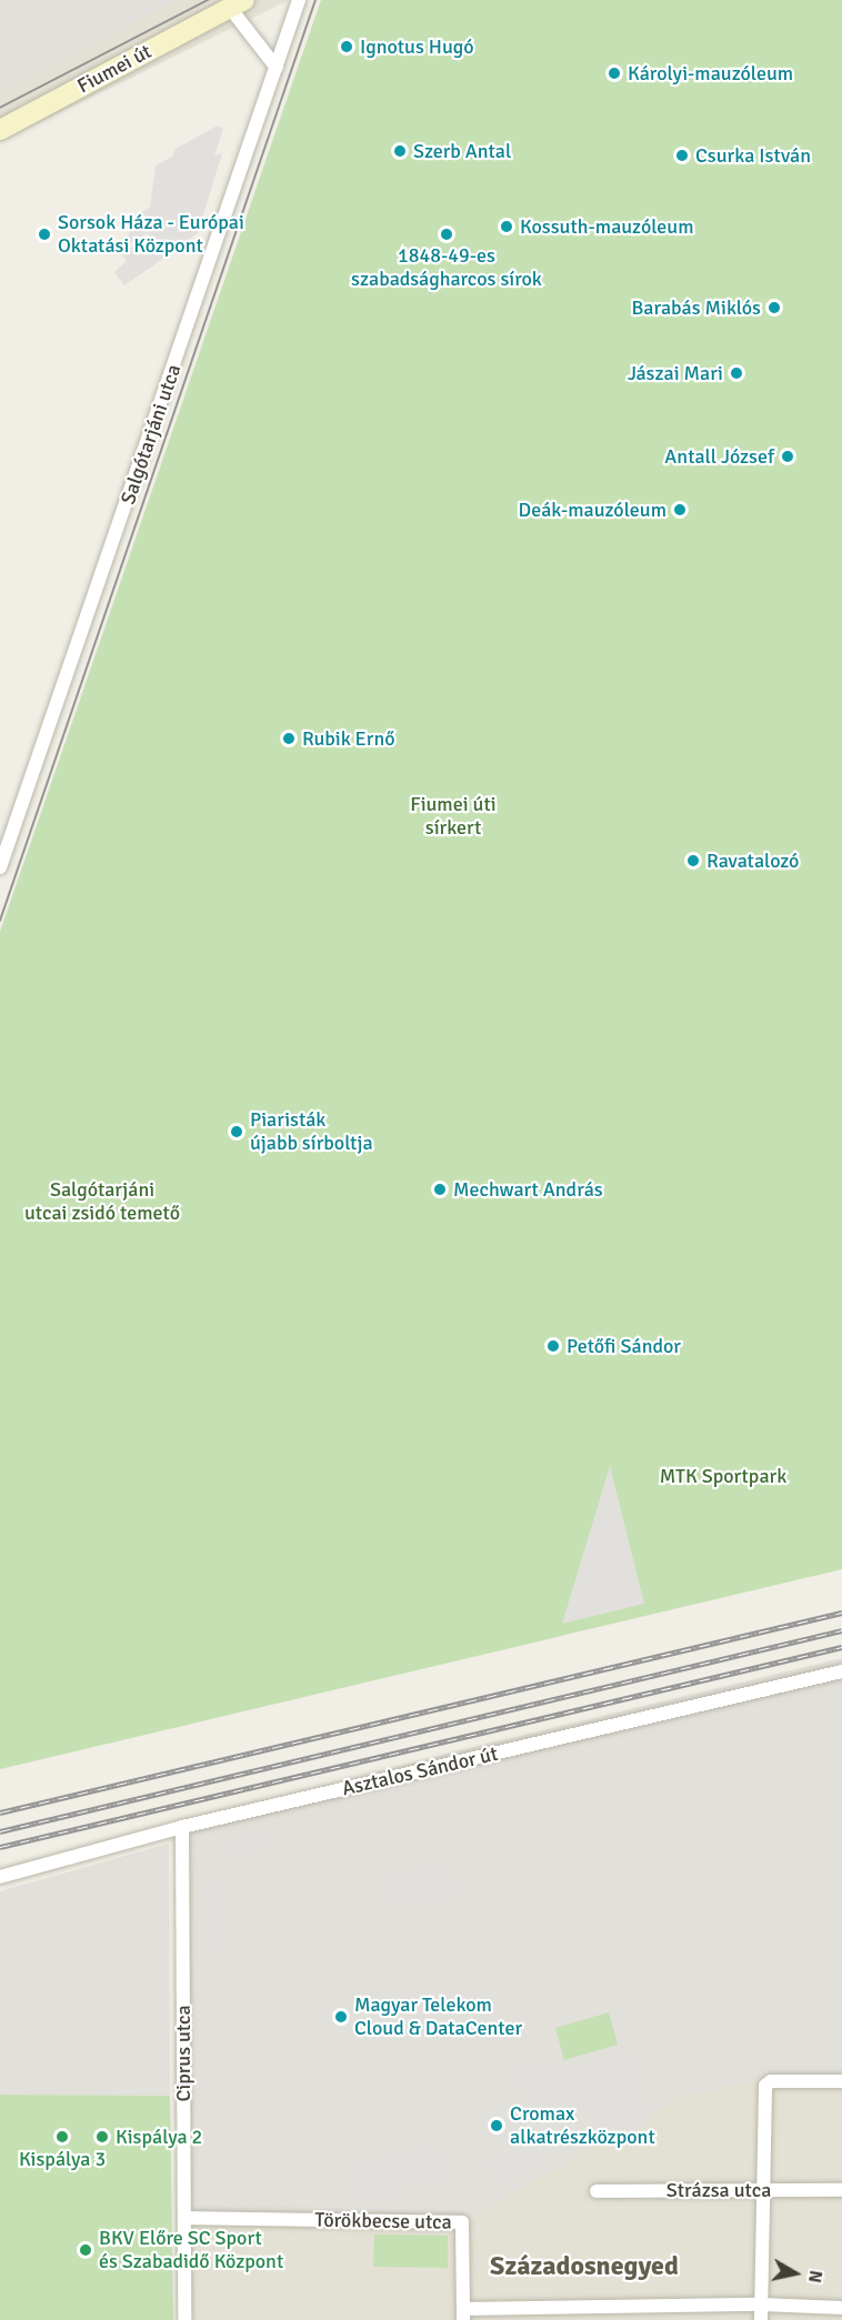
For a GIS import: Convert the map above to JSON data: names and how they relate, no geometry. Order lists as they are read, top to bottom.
{
  "streets": {
    "main road": ["Fiumei út"],
    "street": [
      "Salgótarjáni utca",
      "Asztalos Sándor út",
      "Ciprus utca",
      "Strázsa utca",
      "Törökbecse utca"
    ]
  },
  "crossings": [
    ["Fiumei út", "Salgótarjáni utca"],
    ["Asztalos Sándor út", "Ciprus utca"],
    ["Ciprus utca", "Törökbecse utca"]
  ],
  "districts": ["Századosnegyed"],
  "parks": ["Fiumei úti sírkert", "Salgótarjáni utcai zsidó temető", "MTK Sportpark"],
  "places": [
    "Ignotus Hugó",
    "Károlyi-mauzóleum",
    "Szerb Antal",
    "Csurka István",
    "Kossuth-mauzóleum",
    "Sorsok Háza - Európai Oktatási Központ",
    "1848-49-es szabadságharcos sírok",
    "Barabás Miklós",
    "Jászai Mari",
    "Antall József",
    "Deák-mauzóleum",
    "Rubik Ernő",
    "Ravatalozó",
    "Piaristák újabb sírboltja",
    "Mechwart András",
    "Petőfi Sándor",
    "Magyar Telekom Cloud & DataCenter",
    "Cromax alkatrészközpont",
    "Kispálya 3",
    "Kispálya 2",
    "BKV Előre SC Sport és Szabadidő Központ"
  ],
  "north": "right"
}
